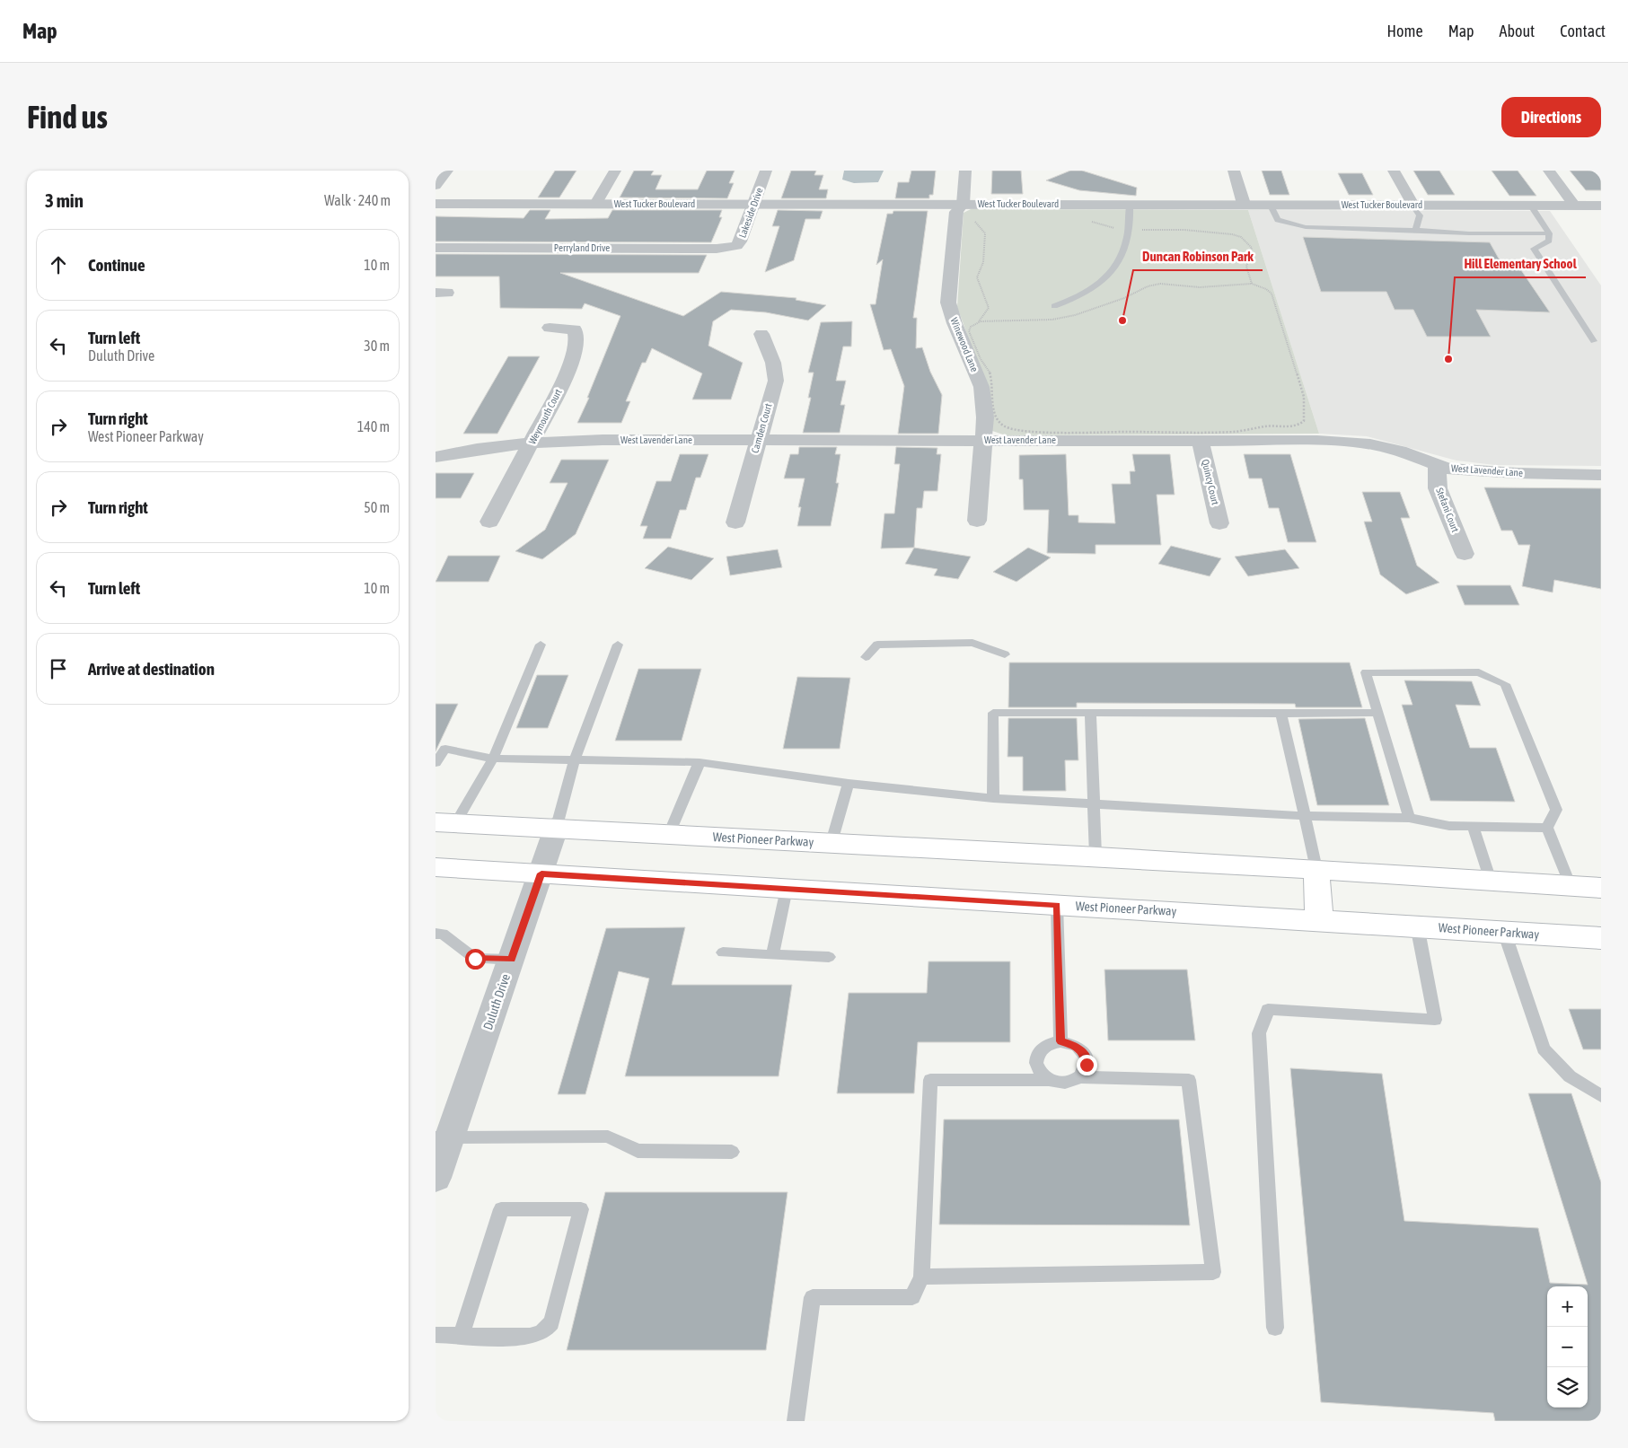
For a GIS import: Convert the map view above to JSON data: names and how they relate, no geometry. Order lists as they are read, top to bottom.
{
  "streets": {
    "main road": ["West Pioneer Parkway"],
    "street": [
      "West Tucker Boulevard",
      "Lakeside Drive",
      "Perryland Drive",
      "Winewood Lane",
      "Weymouth Court",
      "Camden Court",
      "West Lavender Lane",
      "Quincy Court",
      "Stefani Court",
      "Duluth Drive"
    ]
  },
  "crossings": [
    ["West Tucker Boulevard", "Lakeside Drive"],
    ["West Tucker Boulevard", "Winewood Lane"],
    ["Lakeside Drive", "Perryland Drive"],
    ["Winewood Lane", "West Lavender Lane"],
    ["Weymouth Court", "West Lavender Lane"],
    ["Camden Court", "West Lavender Lane"],
    ["West Lavender Lane", "Quincy Court"],
    ["West Lavender Lane", "Stefani Court"],
    ["West Pioneer Parkway", "Duluth Drive"]
  ],
  "places": ["Duncan Robinson Park", "Hill Elementary School"],
  "page": {
    "header": "Map",
    "nav": [
      "Home",
      "Map",
      "About",
      "Contact"
    ],
    "buttons": "Directions",
    "title": "Find us",
    "heading": ["3 min", "Walk · 240 m"],
    "list": [
      ["Continue", "10 m"],
      ["Turn left", "Duluth Drive", "30 m"],
      ["Turn right", "West Pioneer Parkway", "140 m"],
      ["Turn right", "50 m"],
      ["Turn left", "10 m"],
      "Arrive at destination"
    ],
    "map_buttons": ["+", "−"]
  }
}
